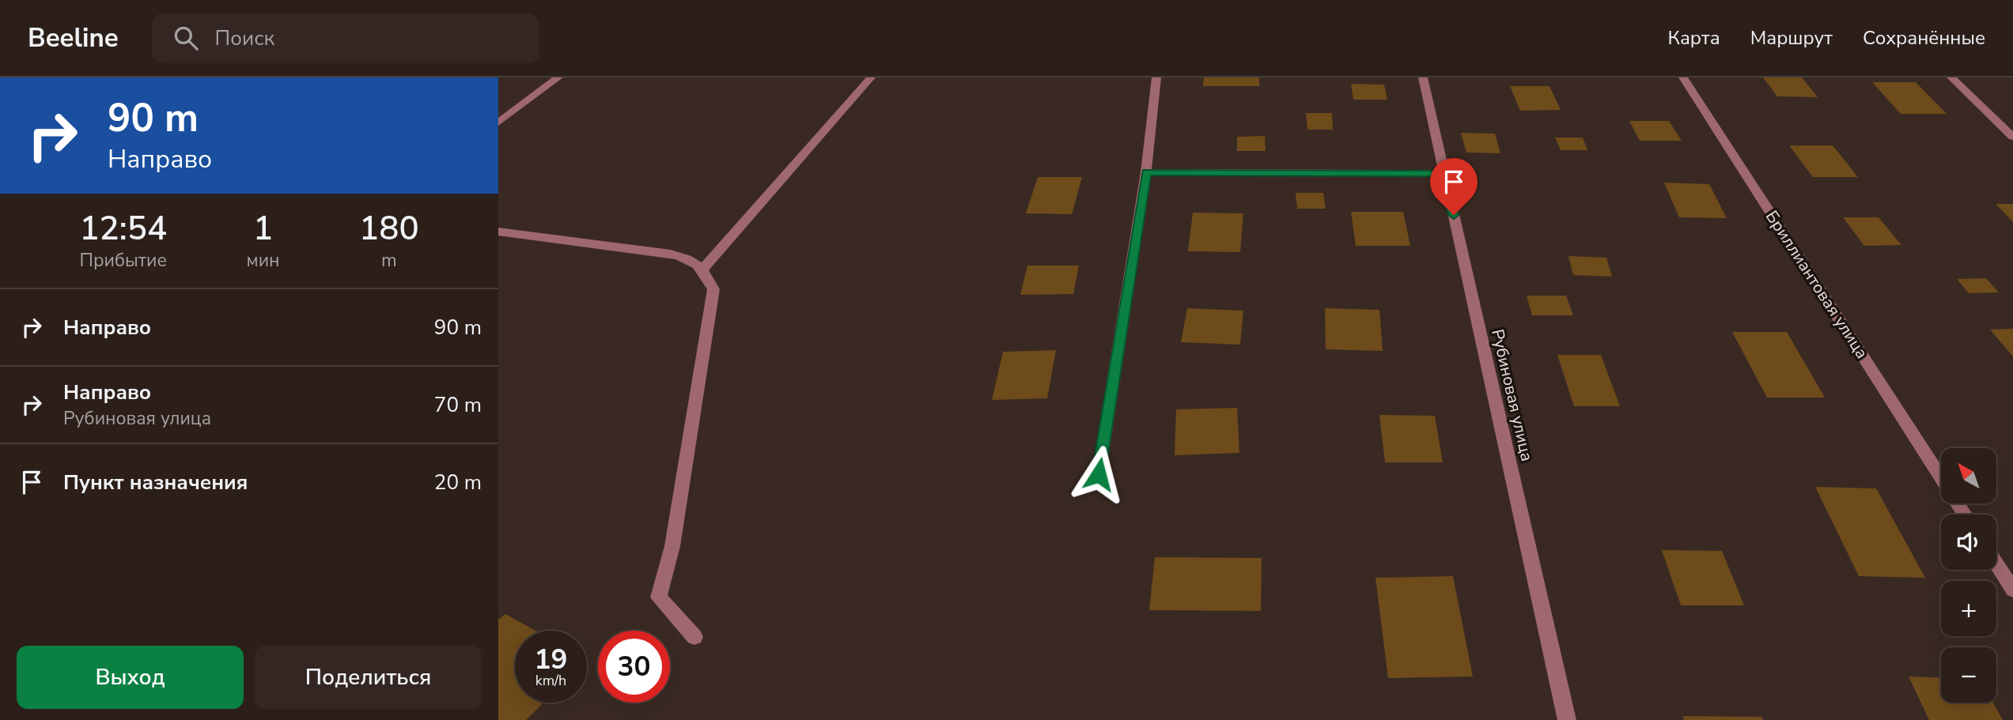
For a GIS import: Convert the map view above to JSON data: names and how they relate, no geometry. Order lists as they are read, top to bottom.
{
  "streets": {
    "street": ["Бриллиантовая улица", "Рубиновая улица"]
  },
  "north": "top left",
  "page": {
    "header": "Beeline",
    "search": "Поиск",
    "nav": ["Карта", "Маршрут", "Сохранённые"],
    "turn": ["90 m", "Направо"],
    "eta": [
      "12:54",
      "Прибытие",
      "1",
      "мин",
      "180",
      "m"
    ],
    "list": [
      {
        "name": "Направо",
        "value": "90 m"
      },
      {
        "name": "Направо",
        "note": "Рубиновая улица",
        "value": "70 m"
      },
      {
        "name": "Пункт назначения",
        "value": "20 m"
      }
    ],
    "map_buttons": ["+", "−"],
    "speed": "19 km/h",
    "limit": "30",
    "buttons": ["Выход", "Поделиться"]
  }
}
